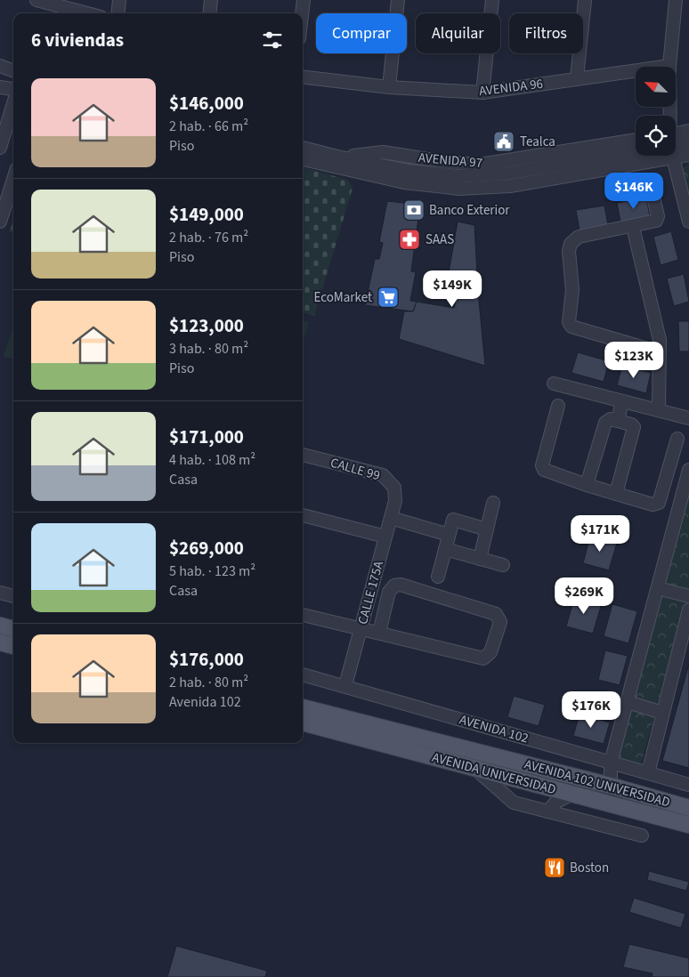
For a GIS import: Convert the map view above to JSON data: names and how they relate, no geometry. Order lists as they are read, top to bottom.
{
  "streets": {
    "main road": ["AVENIDA UNIVERSIDAD", "AVENIDA 102 UNIVERSIDAD"],
    "street": [
      "AVENIDA 96",
      "AVENIDA 97",
      "CALLE 99",
      "CALLE 175A",
      "AVENIDA 102"
    ]
  },
  "crossings": [
    ["CALLE 99", "CALLE 175A"],
    ["CALLE 175A", "AVENIDA 102"]
  ],
  "places": {
    "public building": ["Tealca"],
    "bank": ["Banco Exterior"],
    "pharmacy": ["SAAS"],
    "supermarket": ["EcoMarket"],
    "restaurant": ["Boston"]
  },
  "north": "top left",
  "page": {
    "chip": ["Comprar", "Alquilar", "Filtros"],
    "heading": "6 viviendas",
    "list": [
      {
        "name": "$146,000",
        "note": "2 hab. · 66 m² · Piso"
      },
      {
        "name": "$149,000",
        "note": "2 hab. · 76 m² · Piso"
      },
      {
        "name": "$123,000",
        "note": "3 hab. · 80 m² · Piso"
      },
      {
        "name": "$171,000",
        "note": "4 hab. · 108 m² · Casa"
      },
      {
        "name": "$269,000",
        "note": "5 hab. · 123 m² · Casa"
      },
      {
        "name": "$176,000",
        "note": "2 hab. · 80 m² · Avenida 102"
      }
    ],
    "price": [
      "$146K",
      "$149K",
      "$123K",
      "$171K",
      "$269K",
      "$176K"
    ]
  }
}
